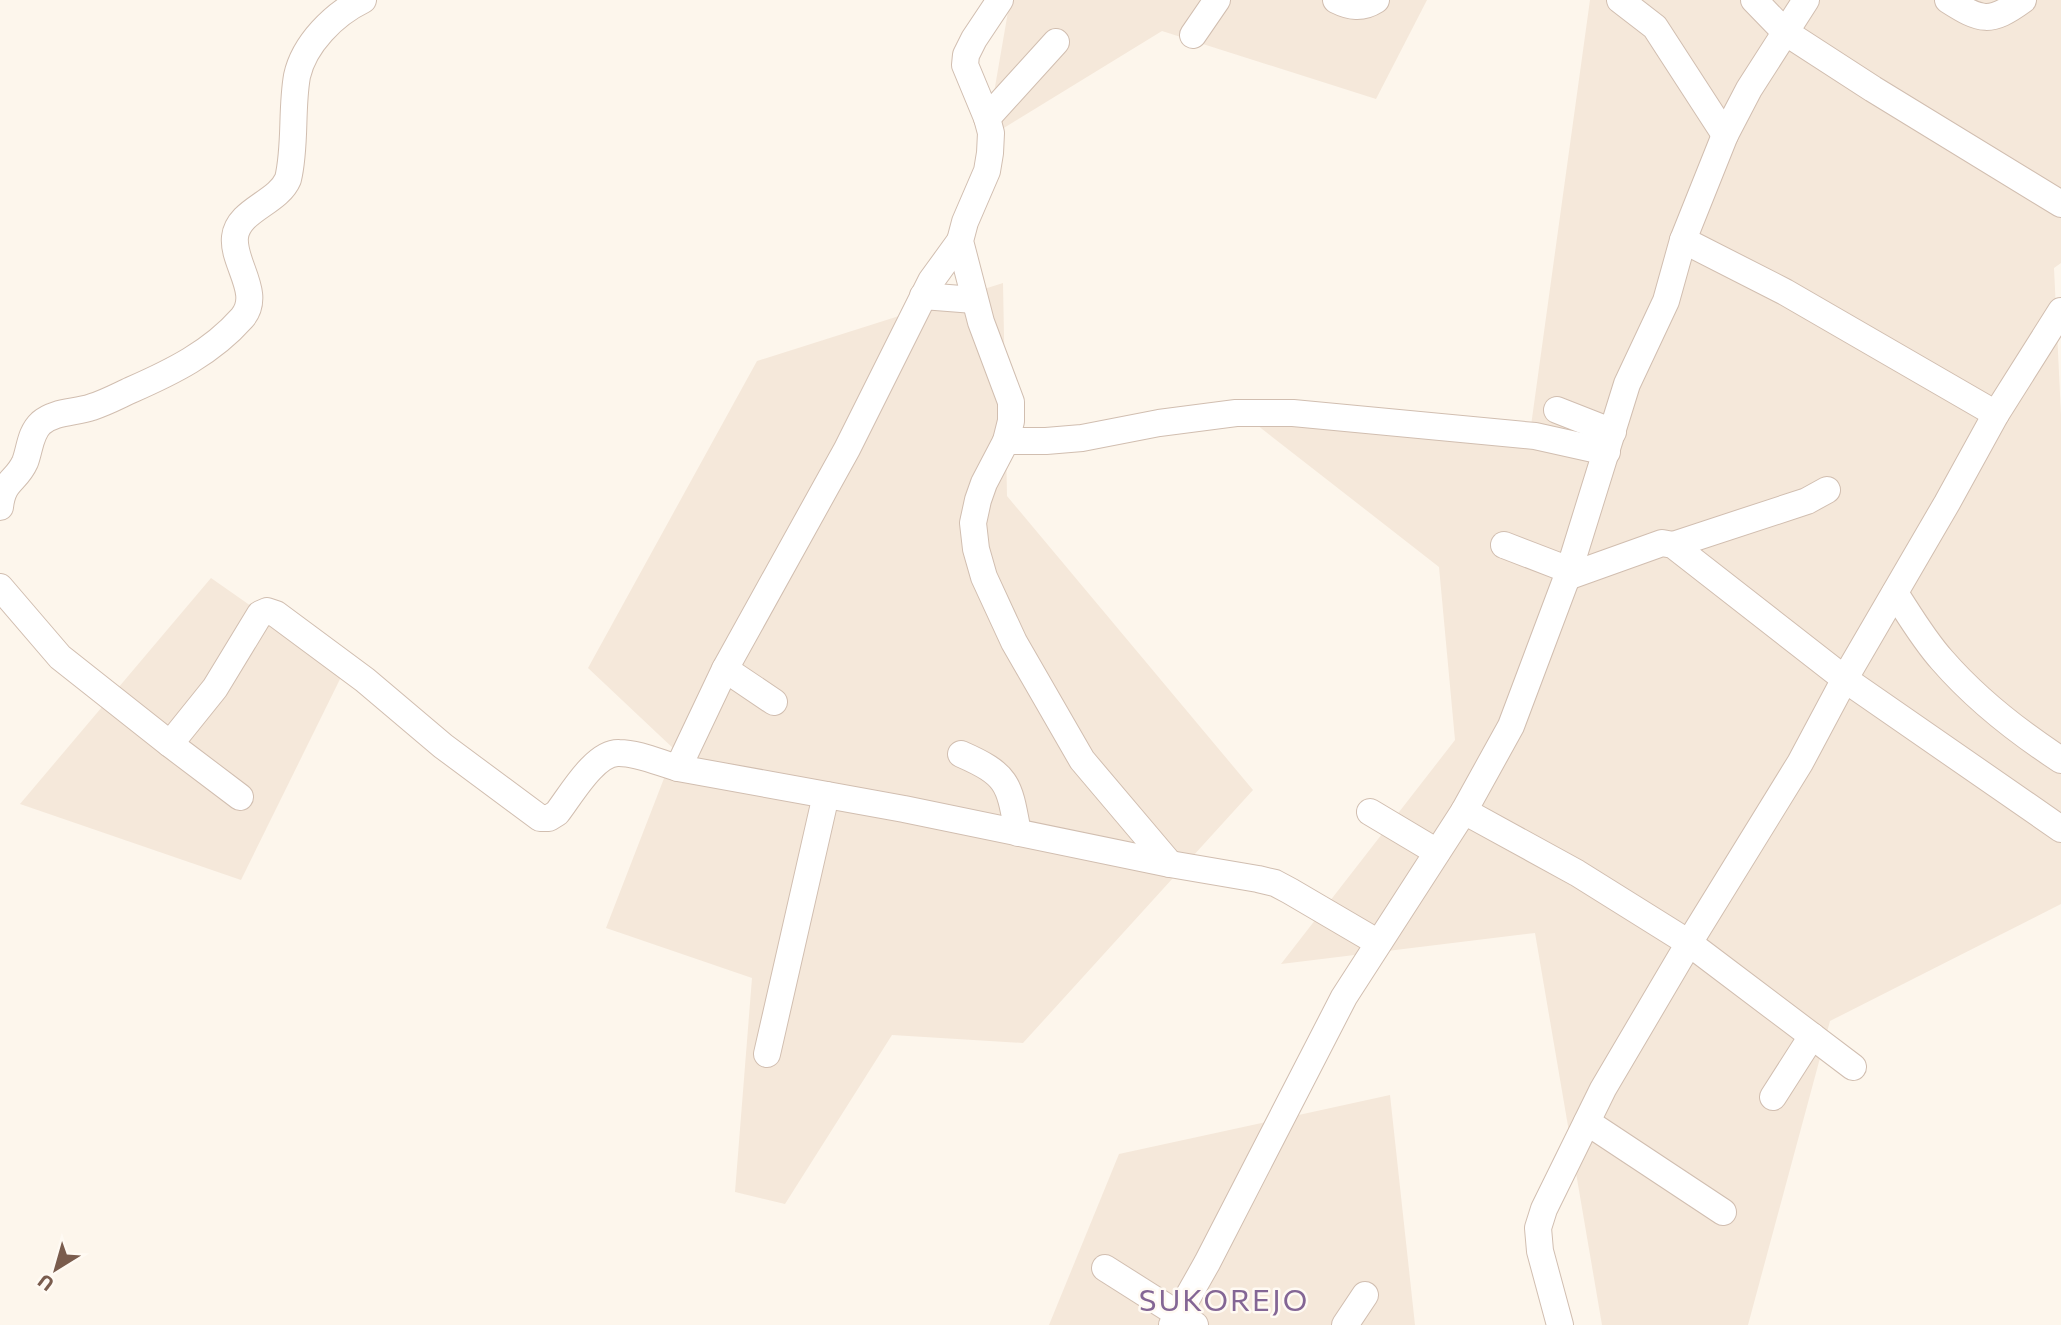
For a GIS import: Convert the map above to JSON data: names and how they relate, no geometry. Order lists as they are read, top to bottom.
{
  "districts": ["SUKOREJO"],
  "north": "bottom left"
}
